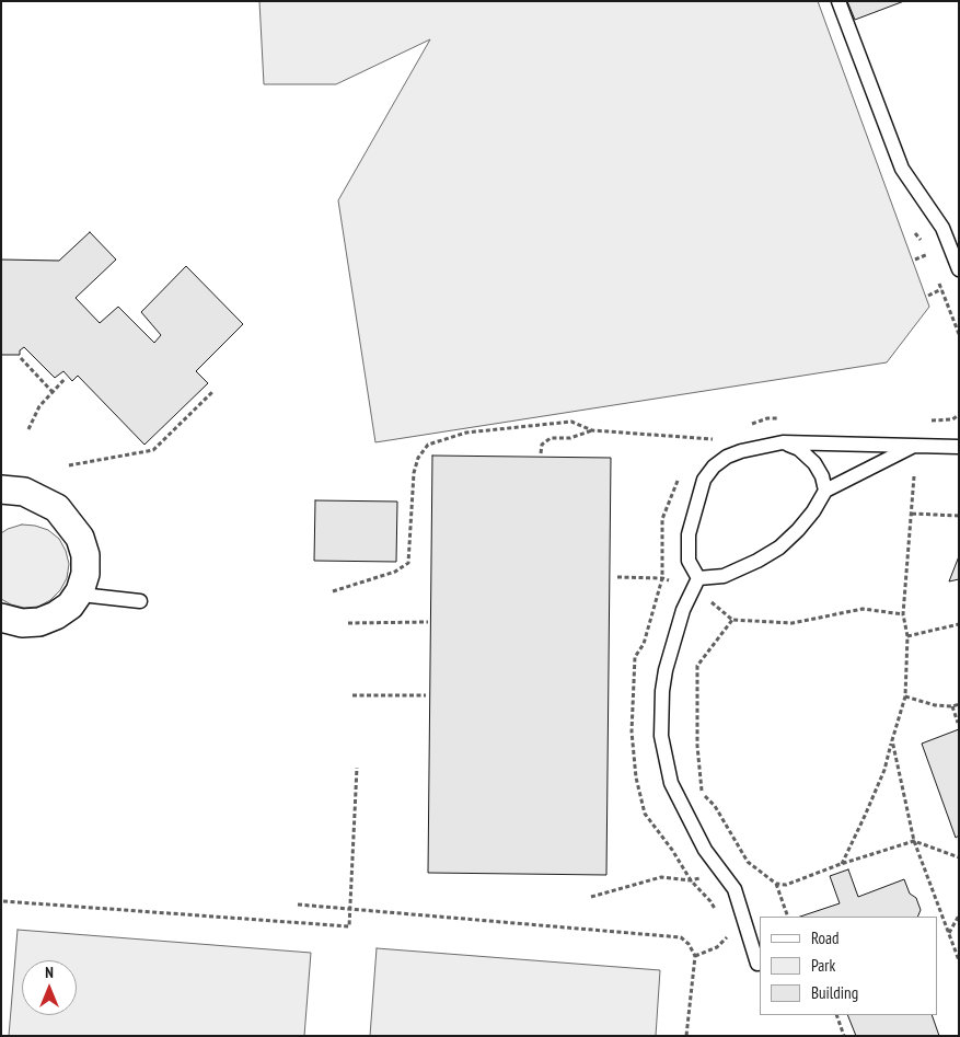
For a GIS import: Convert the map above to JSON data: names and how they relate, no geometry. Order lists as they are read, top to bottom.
{
  "legend": ["Road", "Park", "Building"],
  "north": "top"
}
